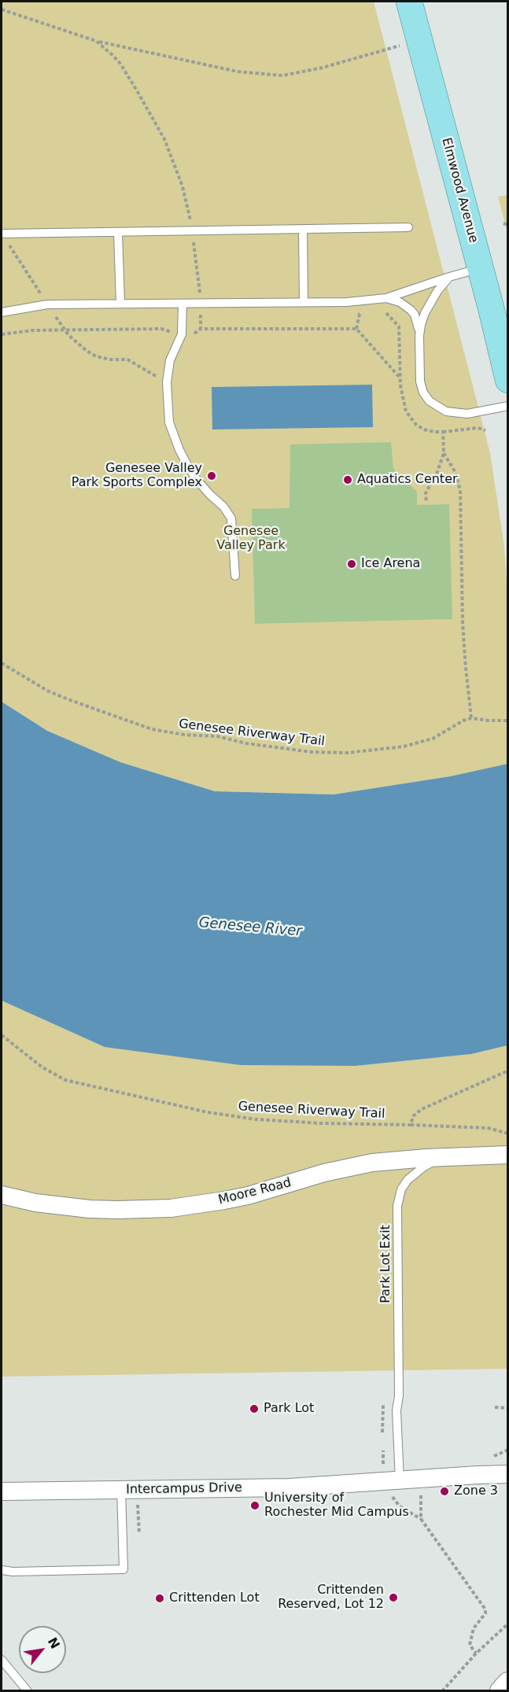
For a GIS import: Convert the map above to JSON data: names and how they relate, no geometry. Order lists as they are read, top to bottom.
{
  "streets": {
    "main road": ["Elmwood Avenue"],
    "street": ["Moore Road", "Intercampus Drive"],
    "lane": ["Park Lot Exit"],
    "path": ["Genesee Riverway Trail"]
  },
  "crossings": [
    ["Moore Road", "Park Lot Exit"],
    ["Park Lot Exit", "Intercampus Drive"]
  ],
  "water": ["Genesee River"],
  "parks": ["Genesee Valley Park"],
  "places": [
    "Genesee Valley Park Sports Complex",
    "Aquatics Center",
    "Ice Arena",
    "Park Lot",
    "Zone 3",
    "University of Rochester Mid Campus",
    "Crittenden Reserved, Lot 12",
    "Crittenden Lot"
  ],
  "north": "top right"
}
